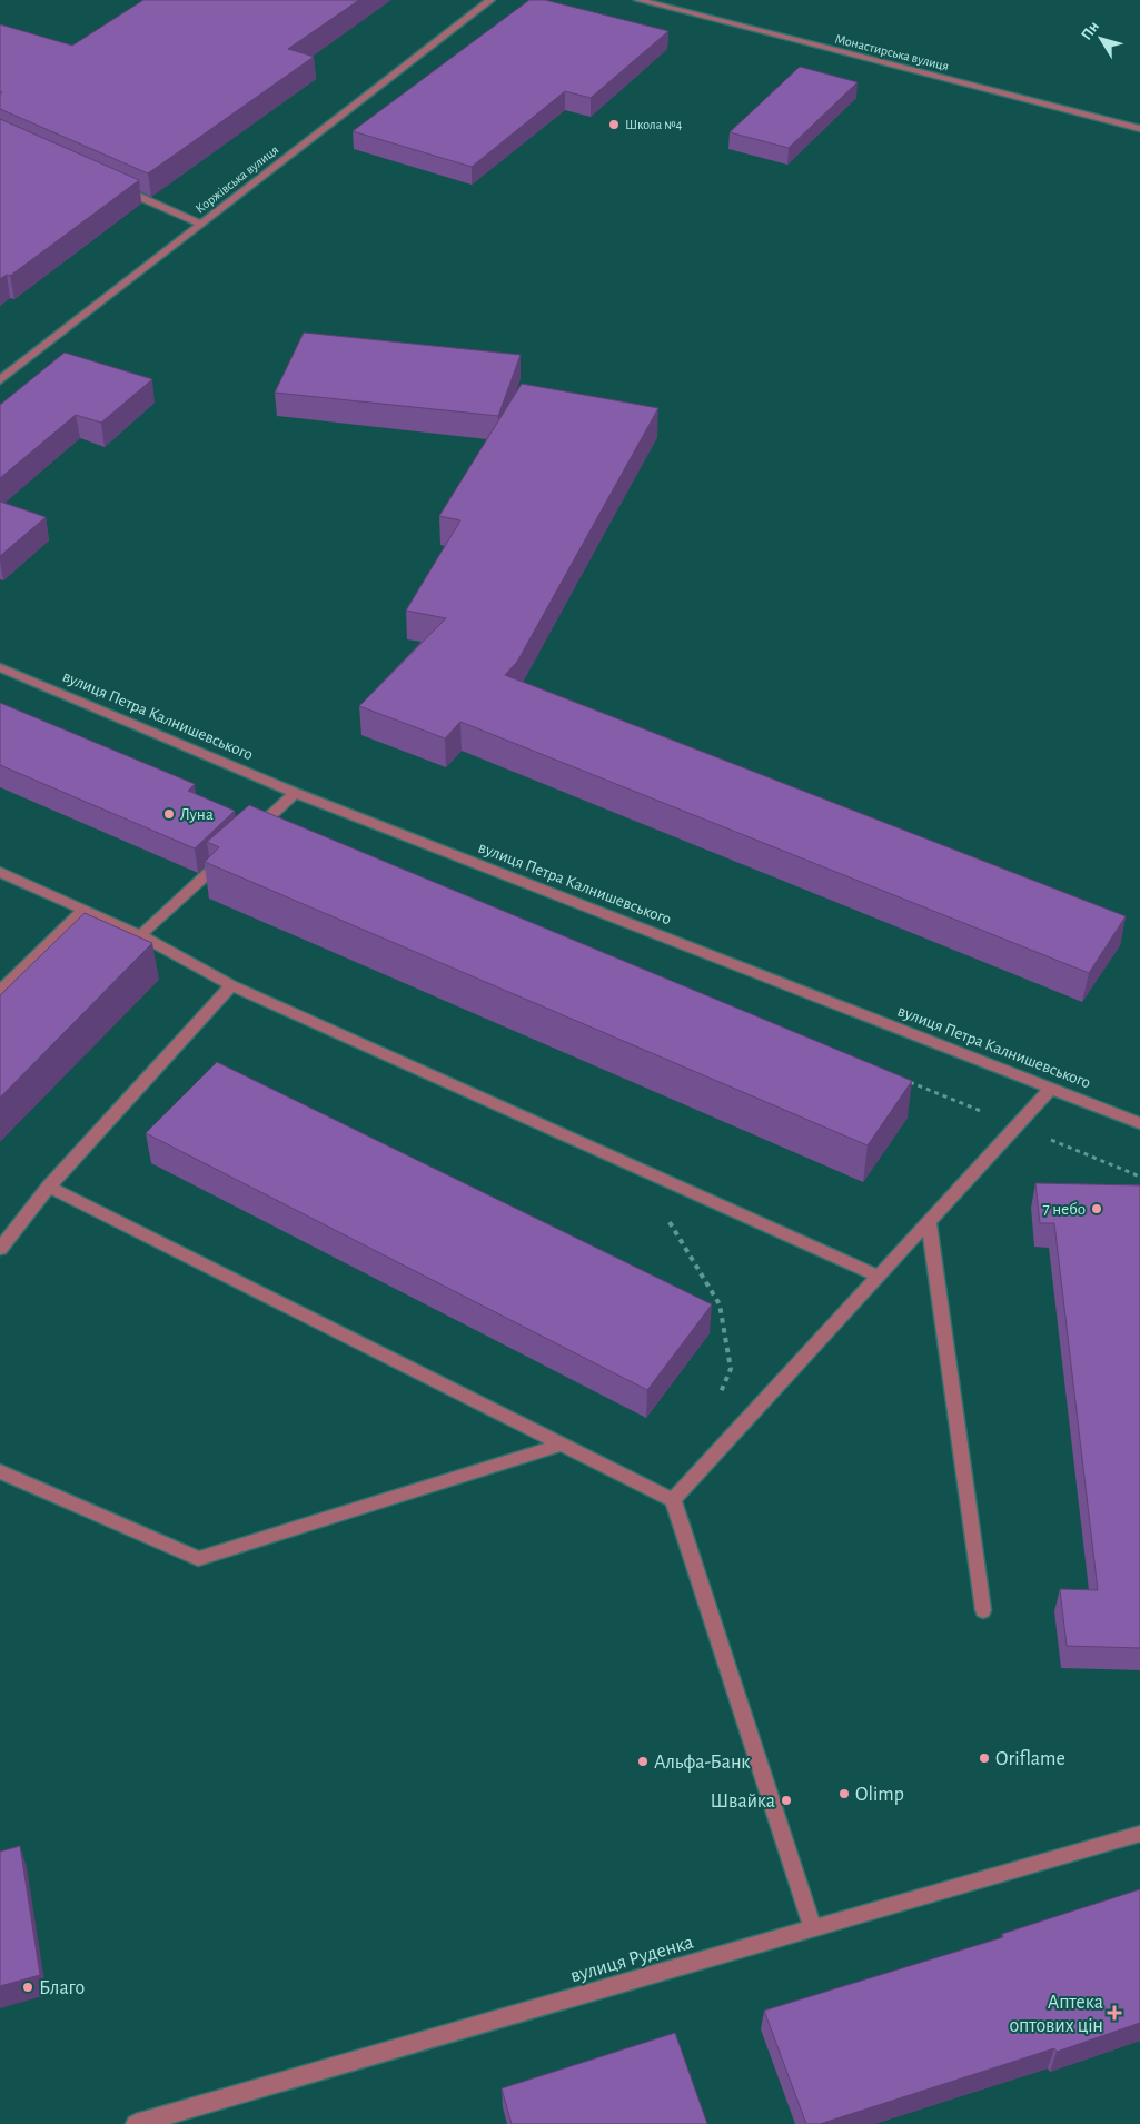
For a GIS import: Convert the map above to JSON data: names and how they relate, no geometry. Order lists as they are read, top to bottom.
{
  "streets": {
    "street": [
      "Монастирська вулиця",
      "Коржівська вулиця",
      "вулиця Петра Калнишевського",
      "вулиця Руденка"
    ]
  },
  "places": {
    "other": [
      "Школа №4",
      "Луна",
      "7 небо",
      "Oriflame",
      "Альфа-Банк",
      "Olimp",
      "Швайка",
      "Благо"
    ],
    "health": ["Аптека оптових цін"]
  },
  "north": "top left"
}
